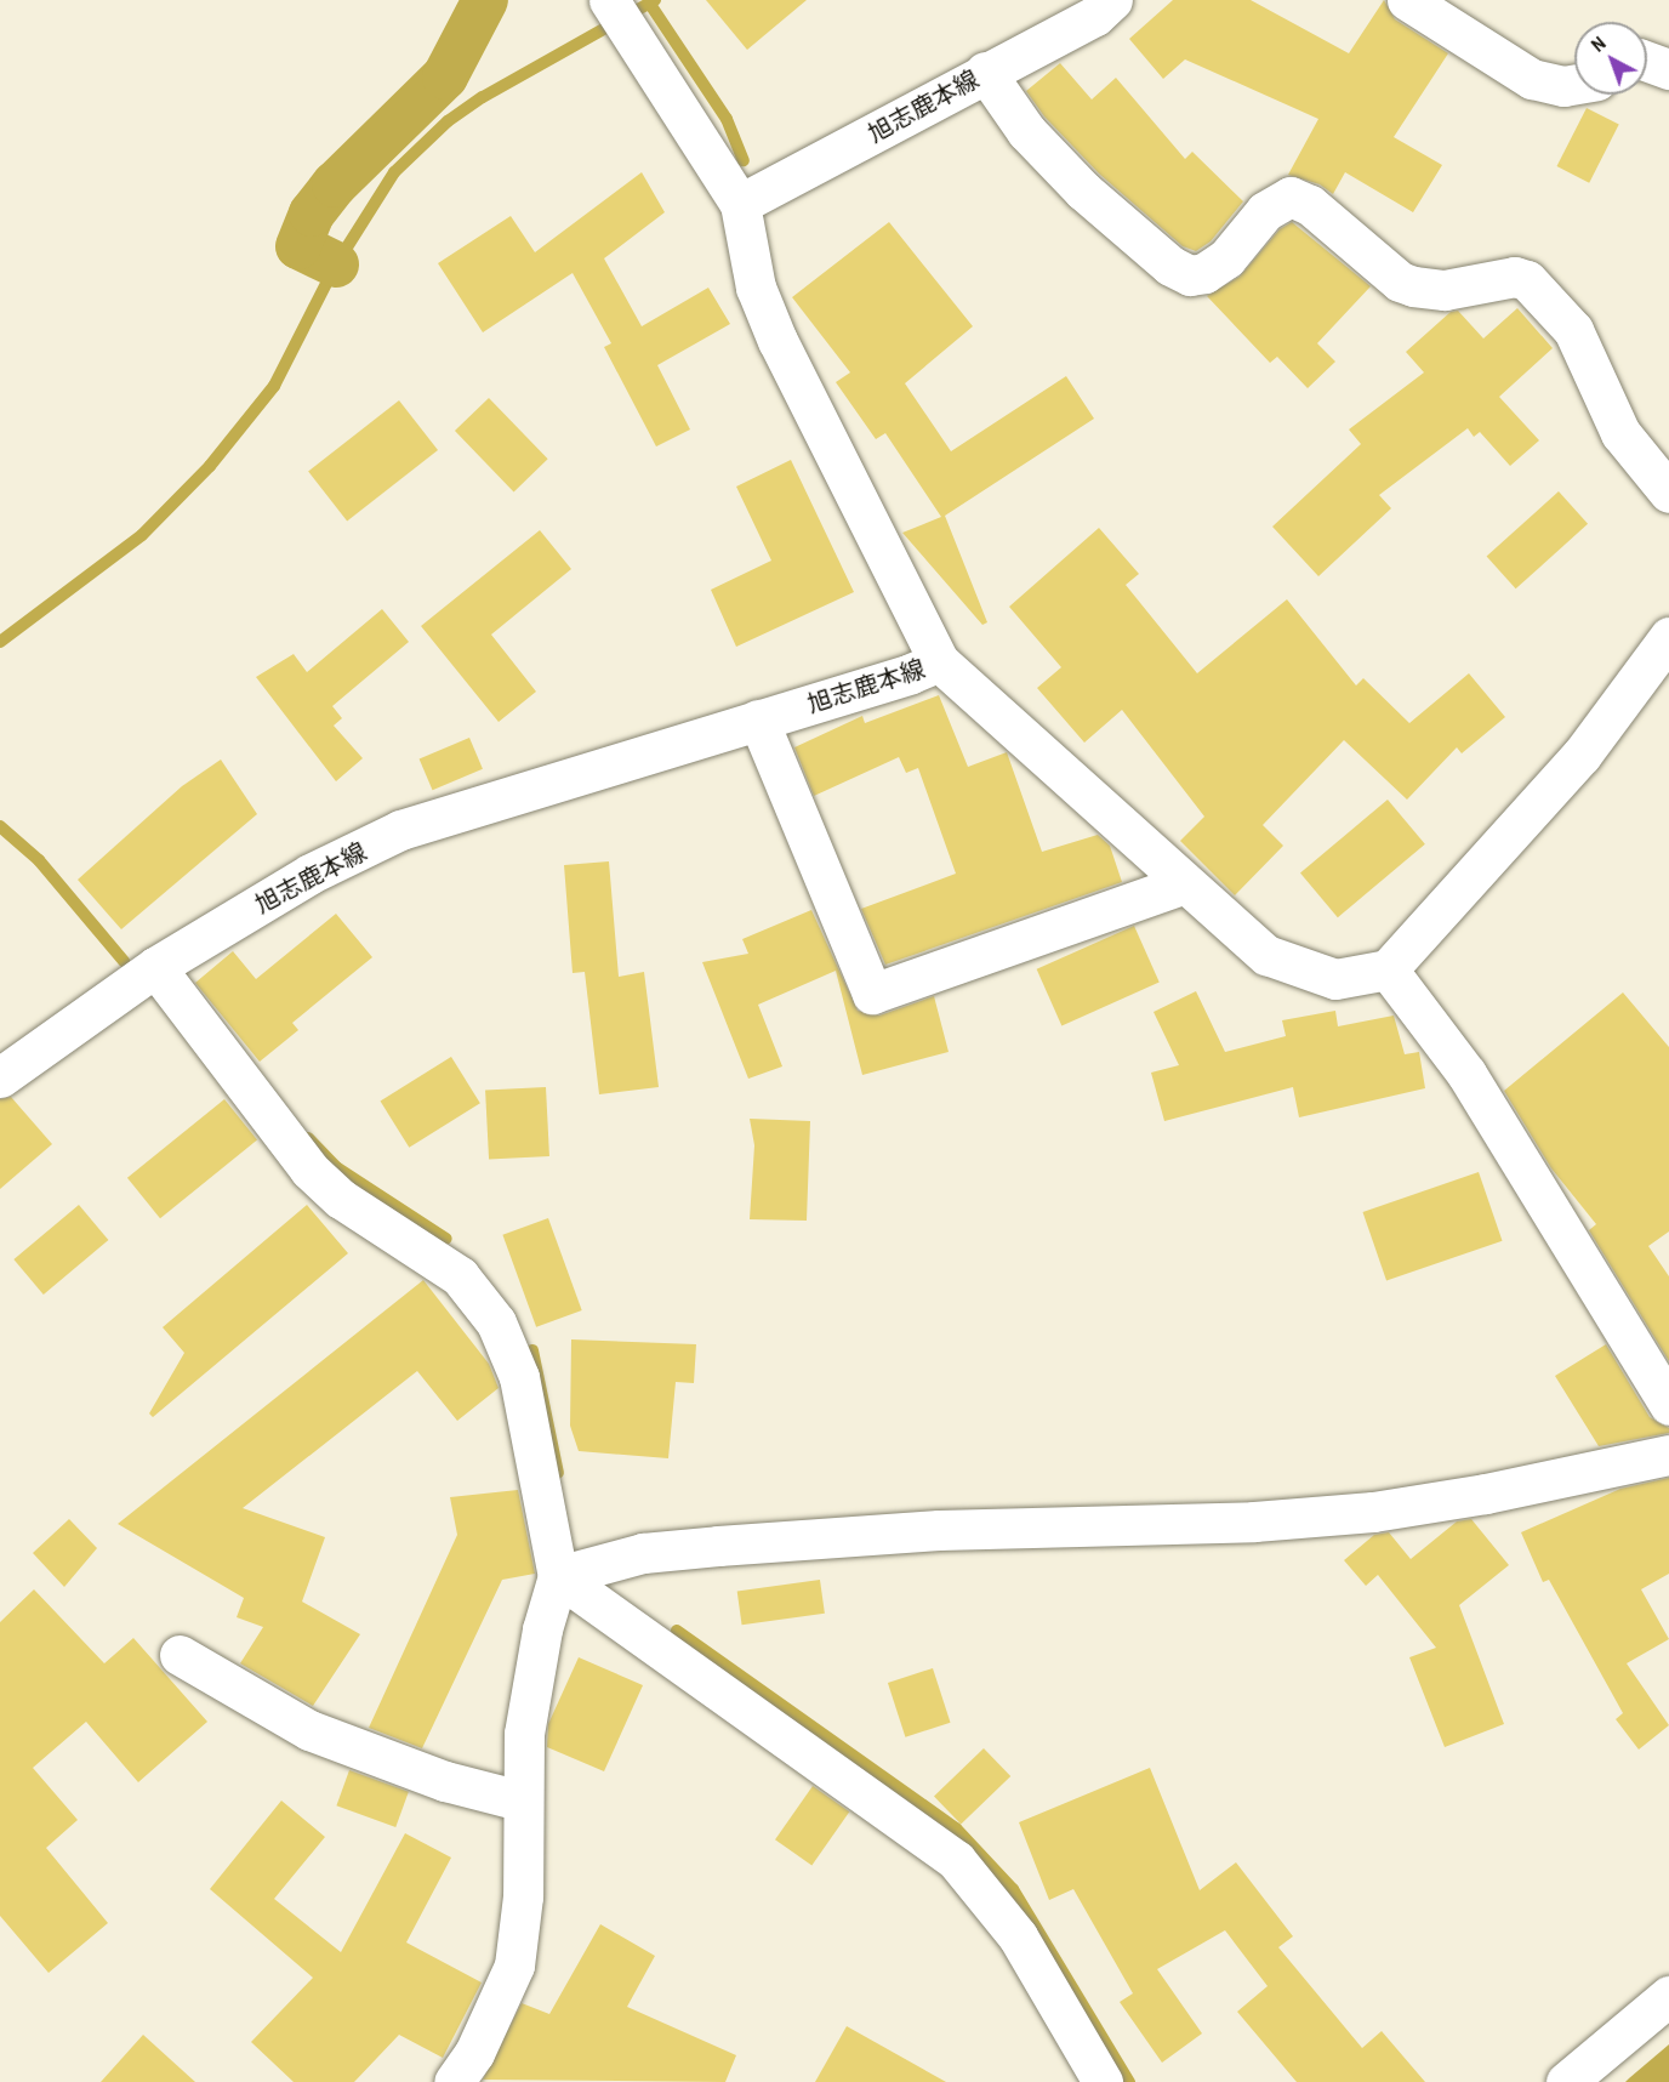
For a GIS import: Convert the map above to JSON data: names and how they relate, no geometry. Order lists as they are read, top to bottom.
{
  "streets": {
    "street": ["旭志鹿本線"]
  },
  "north": "top left"
}
